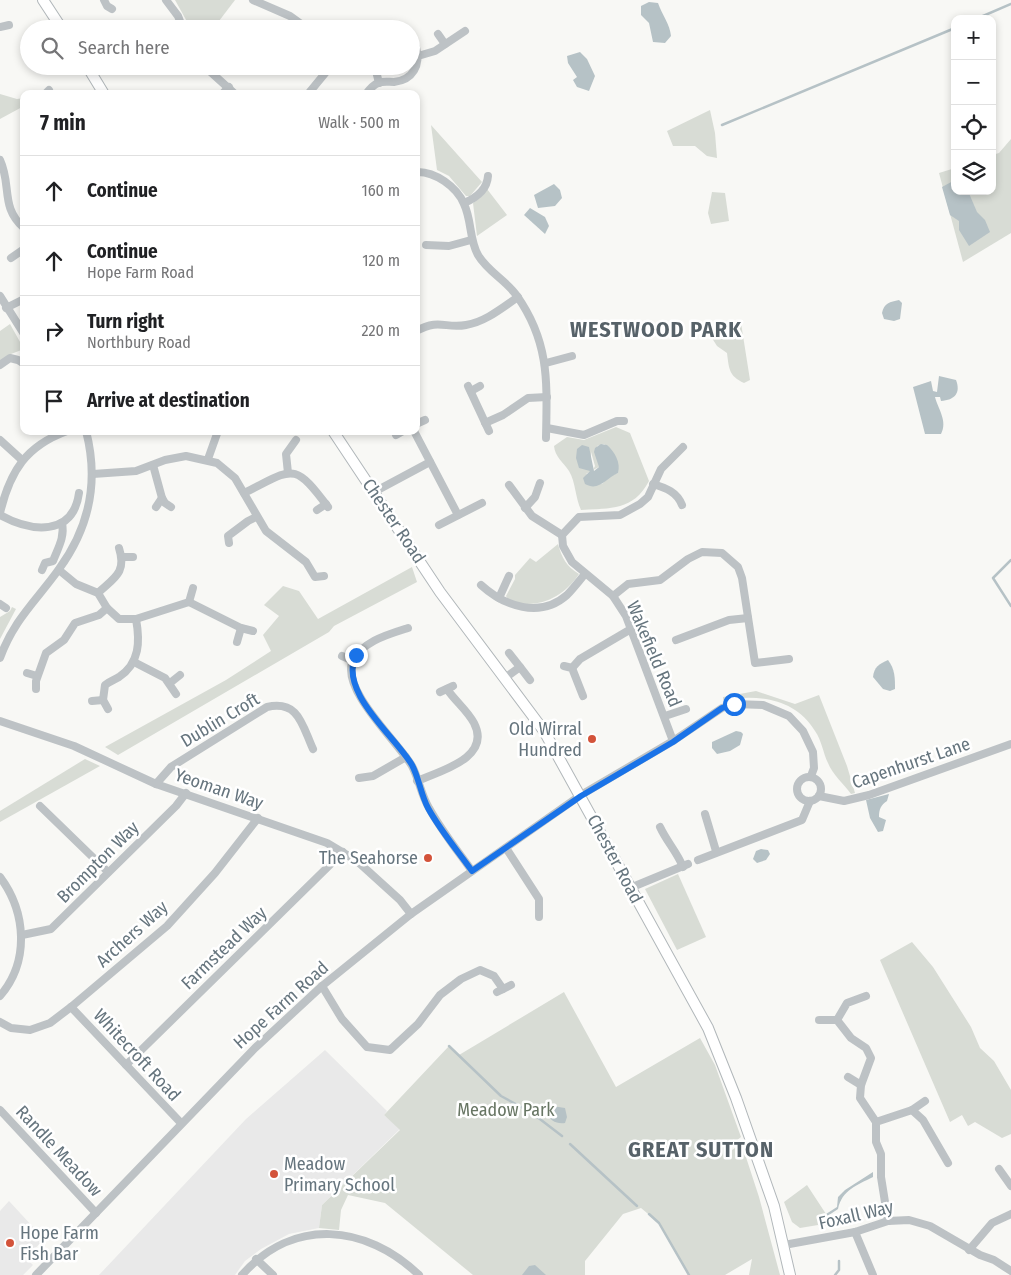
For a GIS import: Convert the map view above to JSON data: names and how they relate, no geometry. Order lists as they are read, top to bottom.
{
  "streets": {
    "main road": ["Chester Road"],
    "street": [
      "Wakefield Road",
      "Dublin Croft",
      "Capenhurst Lane",
      "Yeoman Way",
      "Brompton Way",
      "Archers Way",
      "Farmstead Way",
      "Hope Farm Road",
      "Whitecroft Road",
      "Randle Meadow",
      "Foxall Way"
    ]
  },
  "crossings": [
    ["Chester Road", "Hope Farm Road"],
    ["Chester Road", "Foxall Way"],
    ["Wakefield Road", "Hope Farm Road"],
    ["Dublin Croft", "Yeoman Way"],
    ["Capenhurst Lane", "Hope Farm Road"],
    ["Yeoman Way", "Brompton Way"],
    ["Yeoman Way", "Archers Way"],
    ["Yeoman Way", "Farmstead Way"],
    ["Yeoman Way", "Hope Farm Road"],
    ["Archers Way", "Whitecroft Road"],
    ["Farmstead Way", "Whitecroft Road"],
    ["Hope Farm Road", "Whitecroft Road"],
    ["Hope Farm Road", "Randle Meadow"]
  ],
  "districts": ["WESTWOOD PARK", "GREAT SUTTON"],
  "parks": ["Meadow Park"],
  "places": [
    "Old Wirral Hundred",
    "The Seahorse",
    "Meadow Primary School",
    "Hope Farm Fish Bar"
  ],
  "page": {
    "map_buttons": ["+", "−"],
    "search": "Search here",
    "heading": ["7 min", "Walk · 500 m"],
    "list": [
      ["Continue", "160 m"],
      ["Continue", "Hope Farm Road", "120 m"],
      ["Turn right", "Northbury Road", "220 m"],
      "Arrive at destination"
    ]
  }
}
